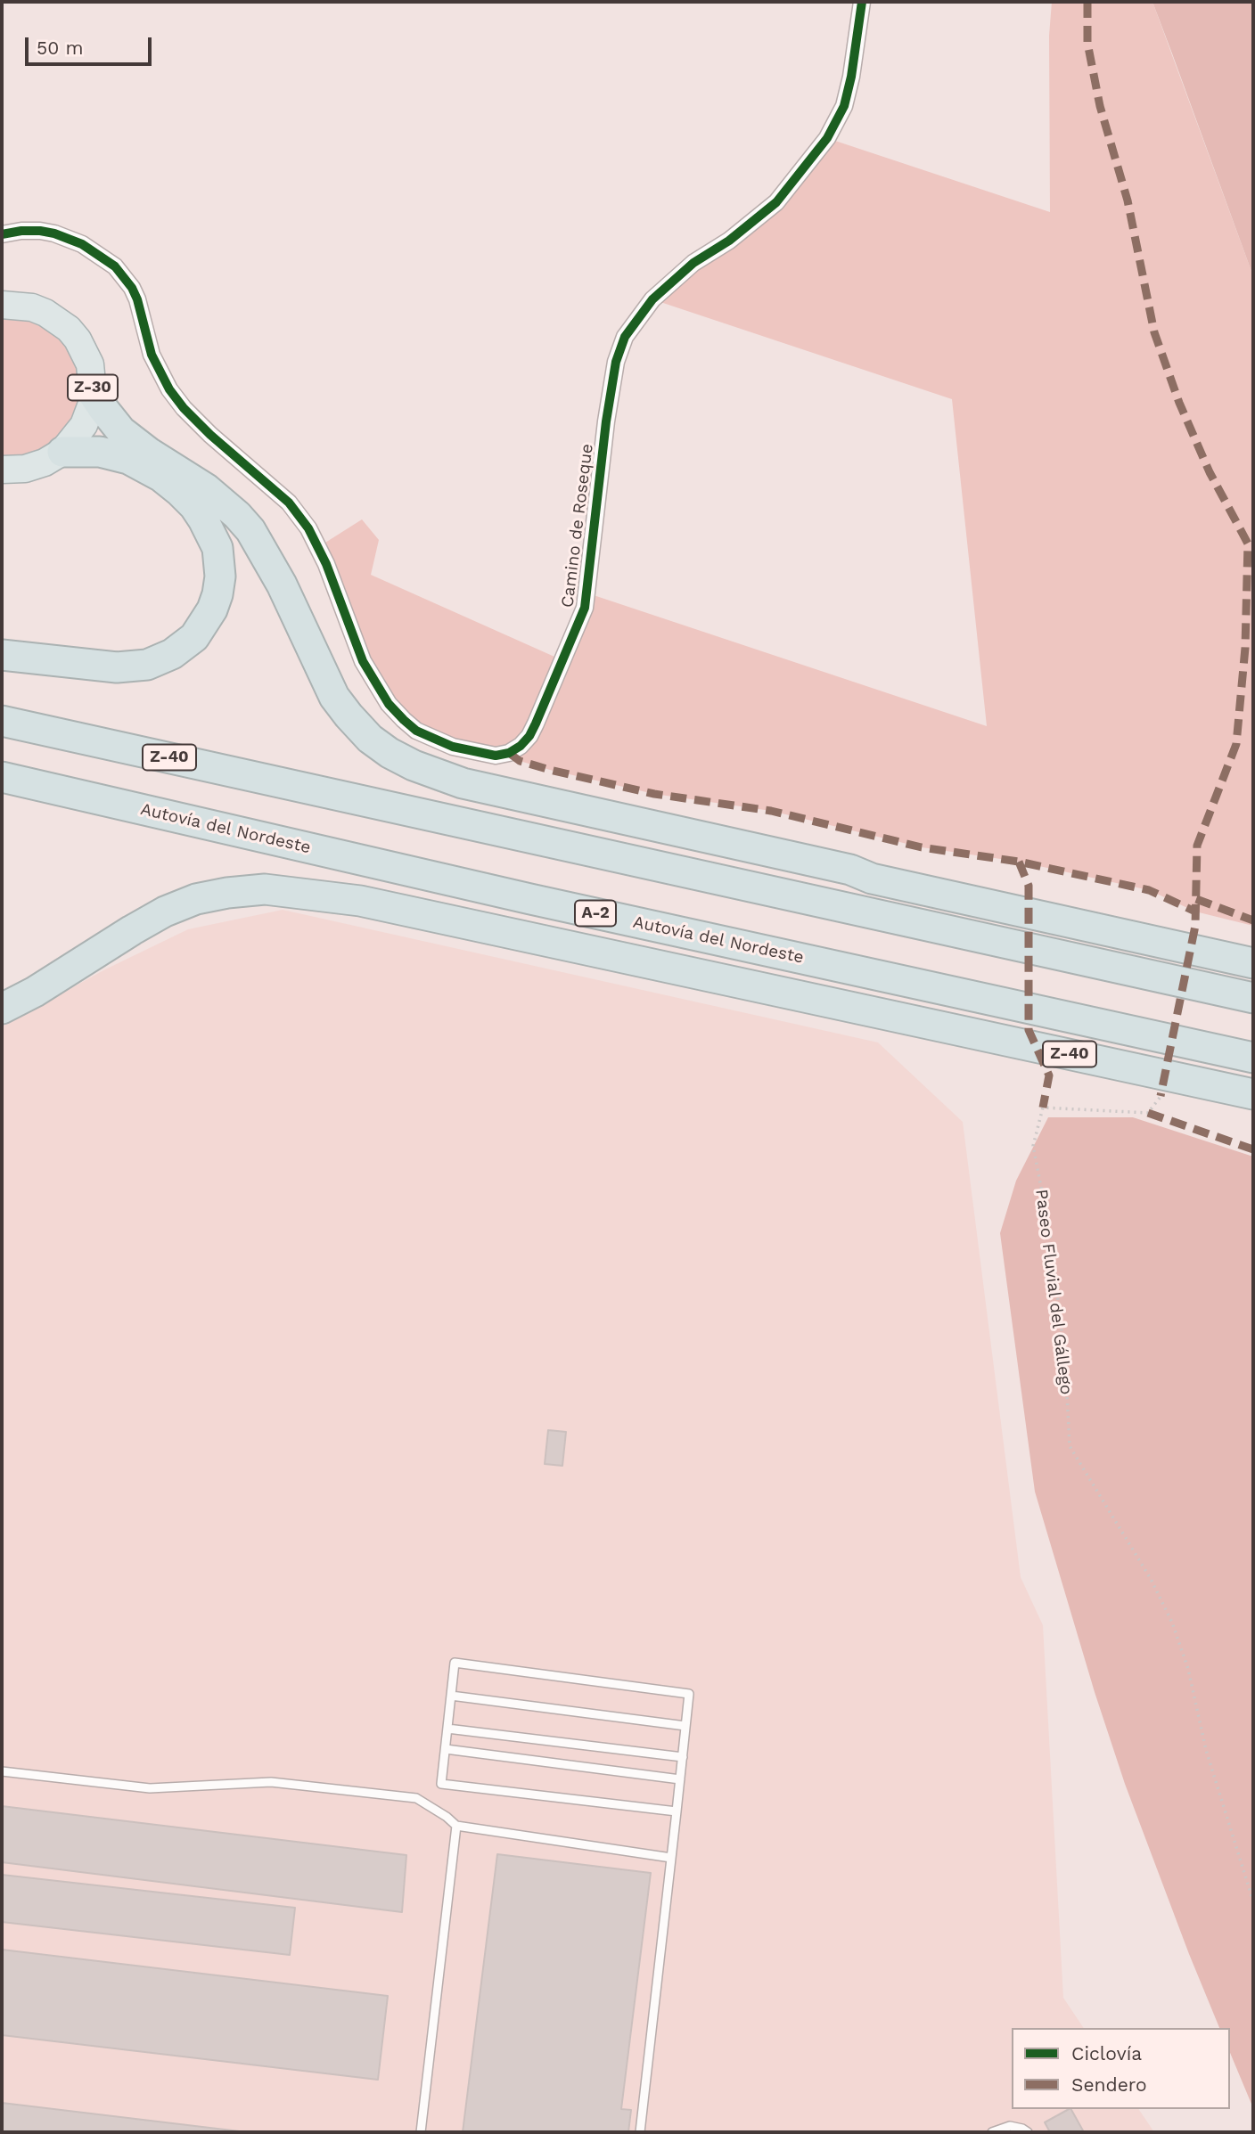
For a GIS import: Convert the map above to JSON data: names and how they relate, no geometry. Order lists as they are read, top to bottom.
{
  "streets": {
    "highway": [
      "Z-30",
      "Z-40",
      "Autovía del Nordeste",
      "A-2"
    ],
    "street": ["Camino de Roseque"],
    "path": ["Paseo Fluvial del Gállego"]
  },
  "crossings": [
    ["Z-40", "Autovía del Nordeste"]
  ],
  "legend": ["Ciclovía", "Sendero"],
  "scale_bar": "50 m"
}
